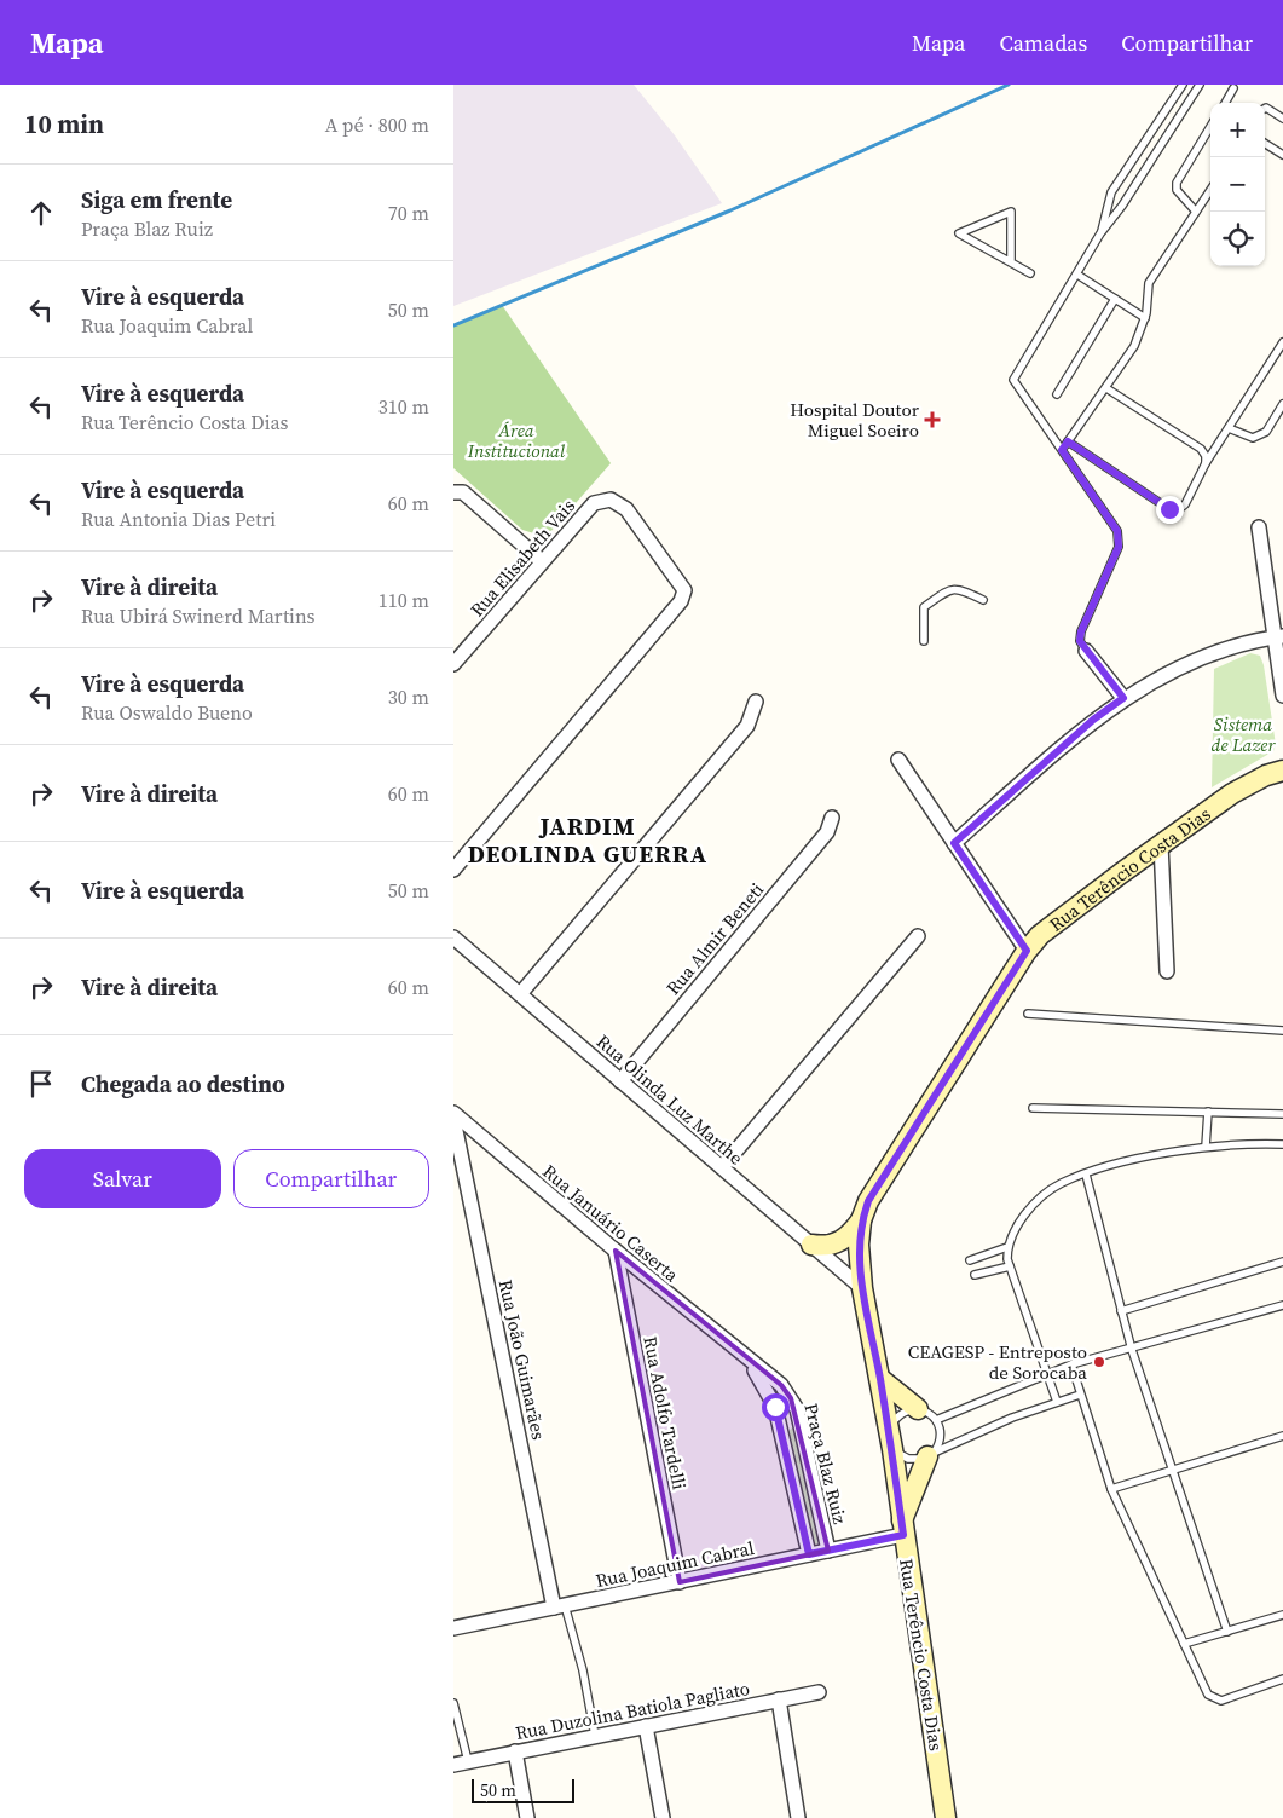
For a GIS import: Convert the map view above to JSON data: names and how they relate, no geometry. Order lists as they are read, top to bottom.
{
  "streets": {
    "street": [
      "Rua Elisabeth Vais",
      "Rua Terêncio Costa Dias",
      "Rua Almir Beneti",
      "Rua Olinda Luz Marthe",
      "Rua Januário Caserta",
      "Rua João Guimarães",
      "Rua Adolfo Tardelli",
      "Praça Blaz Ruiz",
      "Rua Joaquim Cabral",
      "Rua Duzolina Batiola Pagliato"
    ]
  },
  "crossings": [
    ["Rua Terêncio Costa Dias", "Rua Olinda Luz Marthe"],
    ["Rua Terêncio Costa Dias", "Rua Joaquim Cabral"],
    ["Rua Almir Beneti", "Rua Olinda Luz Marthe"],
    ["Rua Januário Caserta", "Rua Adolfo Tardelli"],
    ["Rua Januário Caserta", "Praça Blaz Ruiz"],
    ["Rua João Guimarães", "Rua Joaquim Cabral"],
    ["Rua João Guimarães", "Rua Duzolina Batiola Pagliato"],
    ["Rua Adolfo Tardelli", "Rua Joaquim Cabral"],
    ["Praça Blaz Ruiz", "Rua Joaquim Cabral"]
  ],
  "districts": ["JARDIM DEOLINDA GUERRA"],
  "parks": ["Área Institucional", "Sistema de Lazer"],
  "places": {
    "health": ["Hospital Doutor Miguel Soeiro"],
    "other": ["CEAGESP - Entreposto de Sorocaba"]
  },
  "scale_bar": "50 m",
  "page": {
    "header": "Mapa",
    "nav": ["Mapa", "Camadas", "Compartilhar"],
    "heading": ["10 min", "A pé · 800 m"],
    "map_buttons": ["+", "−"],
    "list": [
      ["Siga em frente", "Praça Blaz Ruiz", "70 m"],
      ["Vire à esquerda", "Rua Joaquim Cabral", "50 m"],
      ["Vire à esquerda", "Rua Terêncio Costa Dias", "310 m"],
      ["Vire à esquerda", "Rua Antonia Dias Petri", "60 m"],
      ["Vire à direita", "Rua Ubirá Swinerd Martins", "110 m"],
      ["Vire à esquerda", "Rua Oswaldo Bueno", "30 m"],
      ["Vire à direita", "60 m"],
      ["Vire à esquerda", "50 m"],
      ["Vire à direita", "60 m"],
      "Chegada ao destino"
    ],
    "buttons": ["Salvar", "Compartilhar"],
    "scale": "50 m"
  }
}
